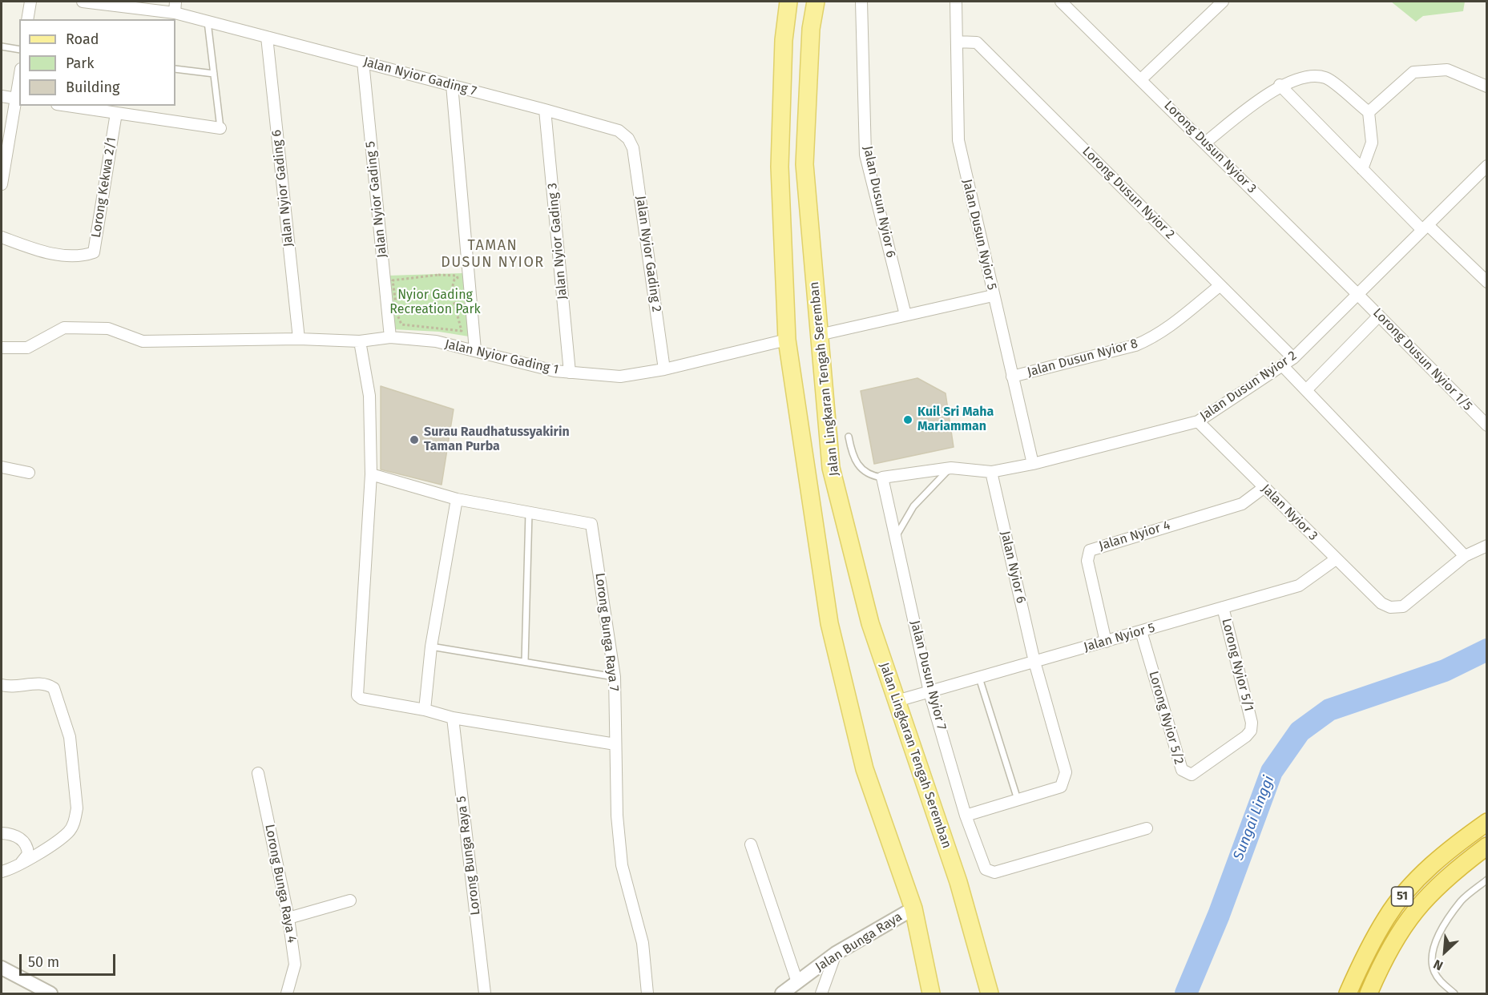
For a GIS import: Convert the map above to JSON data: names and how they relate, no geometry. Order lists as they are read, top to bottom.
{
  "streets": {
    "highway": ["51"],
    "main road": ["Jalan Lingkaran Tengah Seremban"],
    "street": [
      "Jalan Nyior Gading 7",
      "Lorong Dusun Nyior 3",
      "Lorong Kekwa 2/1",
      "Jalan Nyior Gading 6",
      "Lorong Dusun Nyior 2",
      "Jalan Nyior Gading 5",
      "Jalan Dusun Nyior 6",
      "Jalan Dusun Nyior 5",
      "Jalan Nyior Gading 3",
      "Jalan Nyior Gading 2",
      "Jalan Nyior Gading 1",
      "Jalan Dusun Nyior 8",
      "Lorong Dusun Nyior 1/5",
      "Jalan Dusun Nyior 2",
      "Jalan Nyior 3",
      "Jalan Nyior 4",
      "Jalan Nyior 6",
      "Lorong Bunga Raya 7",
      "Jalan Nyior 5",
      "Lorong Nyior 5/1",
      "Jalan Dusun Nyior 7",
      "Lorong Nyior 5/2",
      "Lorong Bunga Raya 5",
      "Lorong Bunga Raya 4",
      "Jalan Bunga Raya"
    ]
  },
  "crossings": [
    ["Jalan Nyior Gading 7", "Jalan Nyior Gading 6"],
    ["Jalan Nyior Gading 7", "Jalan Nyior Gading 5"],
    ["Jalan Nyior Gading 7", "Jalan Nyior Gading 3"],
    ["Jalan Nyior Gading 7", "Jalan Nyior Gading 2"],
    ["Lorong Dusun Nyior 3", "Lorong Dusun Nyior 1/5"],
    ["Lorong Dusun Nyior 3", "Jalan Dusun Nyior 2"],
    ["Jalan Nyior Gading 6", "Jalan Nyior Gading 1"],
    ["Lorong Dusun Nyior 2", "Jalan Dusun Nyior 5"],
    ["Lorong Dusun Nyior 2", "Jalan Dusun Nyior 8"],
    ["Lorong Dusun Nyior 2", "Jalan Dusun Nyior 2"],
    ["Jalan Nyior Gading 5", "Jalan Nyior Gading 1"],
    ["Jalan Dusun Nyior 5", "Jalan Dusun Nyior 8"],
    ["Jalan Dusun Nyior 5", "Jalan Dusun Nyior 2"],
    ["Jalan Nyior Gading 3", "Jalan Nyior Gading 1"],
    ["Jalan Nyior Gading 2", "Jalan Nyior Gading 1"],
    ["Jalan Nyior Gading 1", "Jalan Lingkaran Tengah Seremban"],
    ["Lorong Dusun Nyior 1/5", "Jalan Dusun Nyior 2"],
    ["Jalan Lingkaran Tengah Seremban", "Jalan Nyior 5"],
    ["Jalan Lingkaran Tengah Seremban", "Jalan Bunga Raya"],
    ["Jalan Dusun Nyior 2", "Jalan Nyior 3"],
    ["Jalan Dusun Nyior 2", "Jalan Nyior 6"],
    ["Jalan Dusun Nyior 2", "Jalan Dusun Nyior 7"],
    ["Jalan Nyior 3", "Jalan Nyior 4"],
    ["Jalan Nyior 3", "Jalan Nyior 5"],
    ["Jalan Nyior 4", "Jalan Nyior 5"],
    ["Jalan Nyior 6", "Jalan Nyior 5"],
    ["Jalan Nyior 5", "Lorong Nyior 5/1"],
    ["Jalan Nyior 5", "Jalan Dusun Nyior 7"],
    ["Jalan Nyior 5", "Lorong Nyior 5/2"],
    ["Lorong Nyior 5/1", "Lorong Nyior 5/2"]
  ],
  "districts": ["TAMAN DUSUN NYIOR"],
  "water": ["Sungai Linggi"],
  "parks": ["Nyior Gading Recreation Park"],
  "places": ["Kuil Sri Maha Mariamman", "Surau Raudhatussyakirin Taman Purba"],
  "legend": ["Road", "Park", "Building"],
  "scale_bar": "50 m",
  "north": "bottom left"
}
